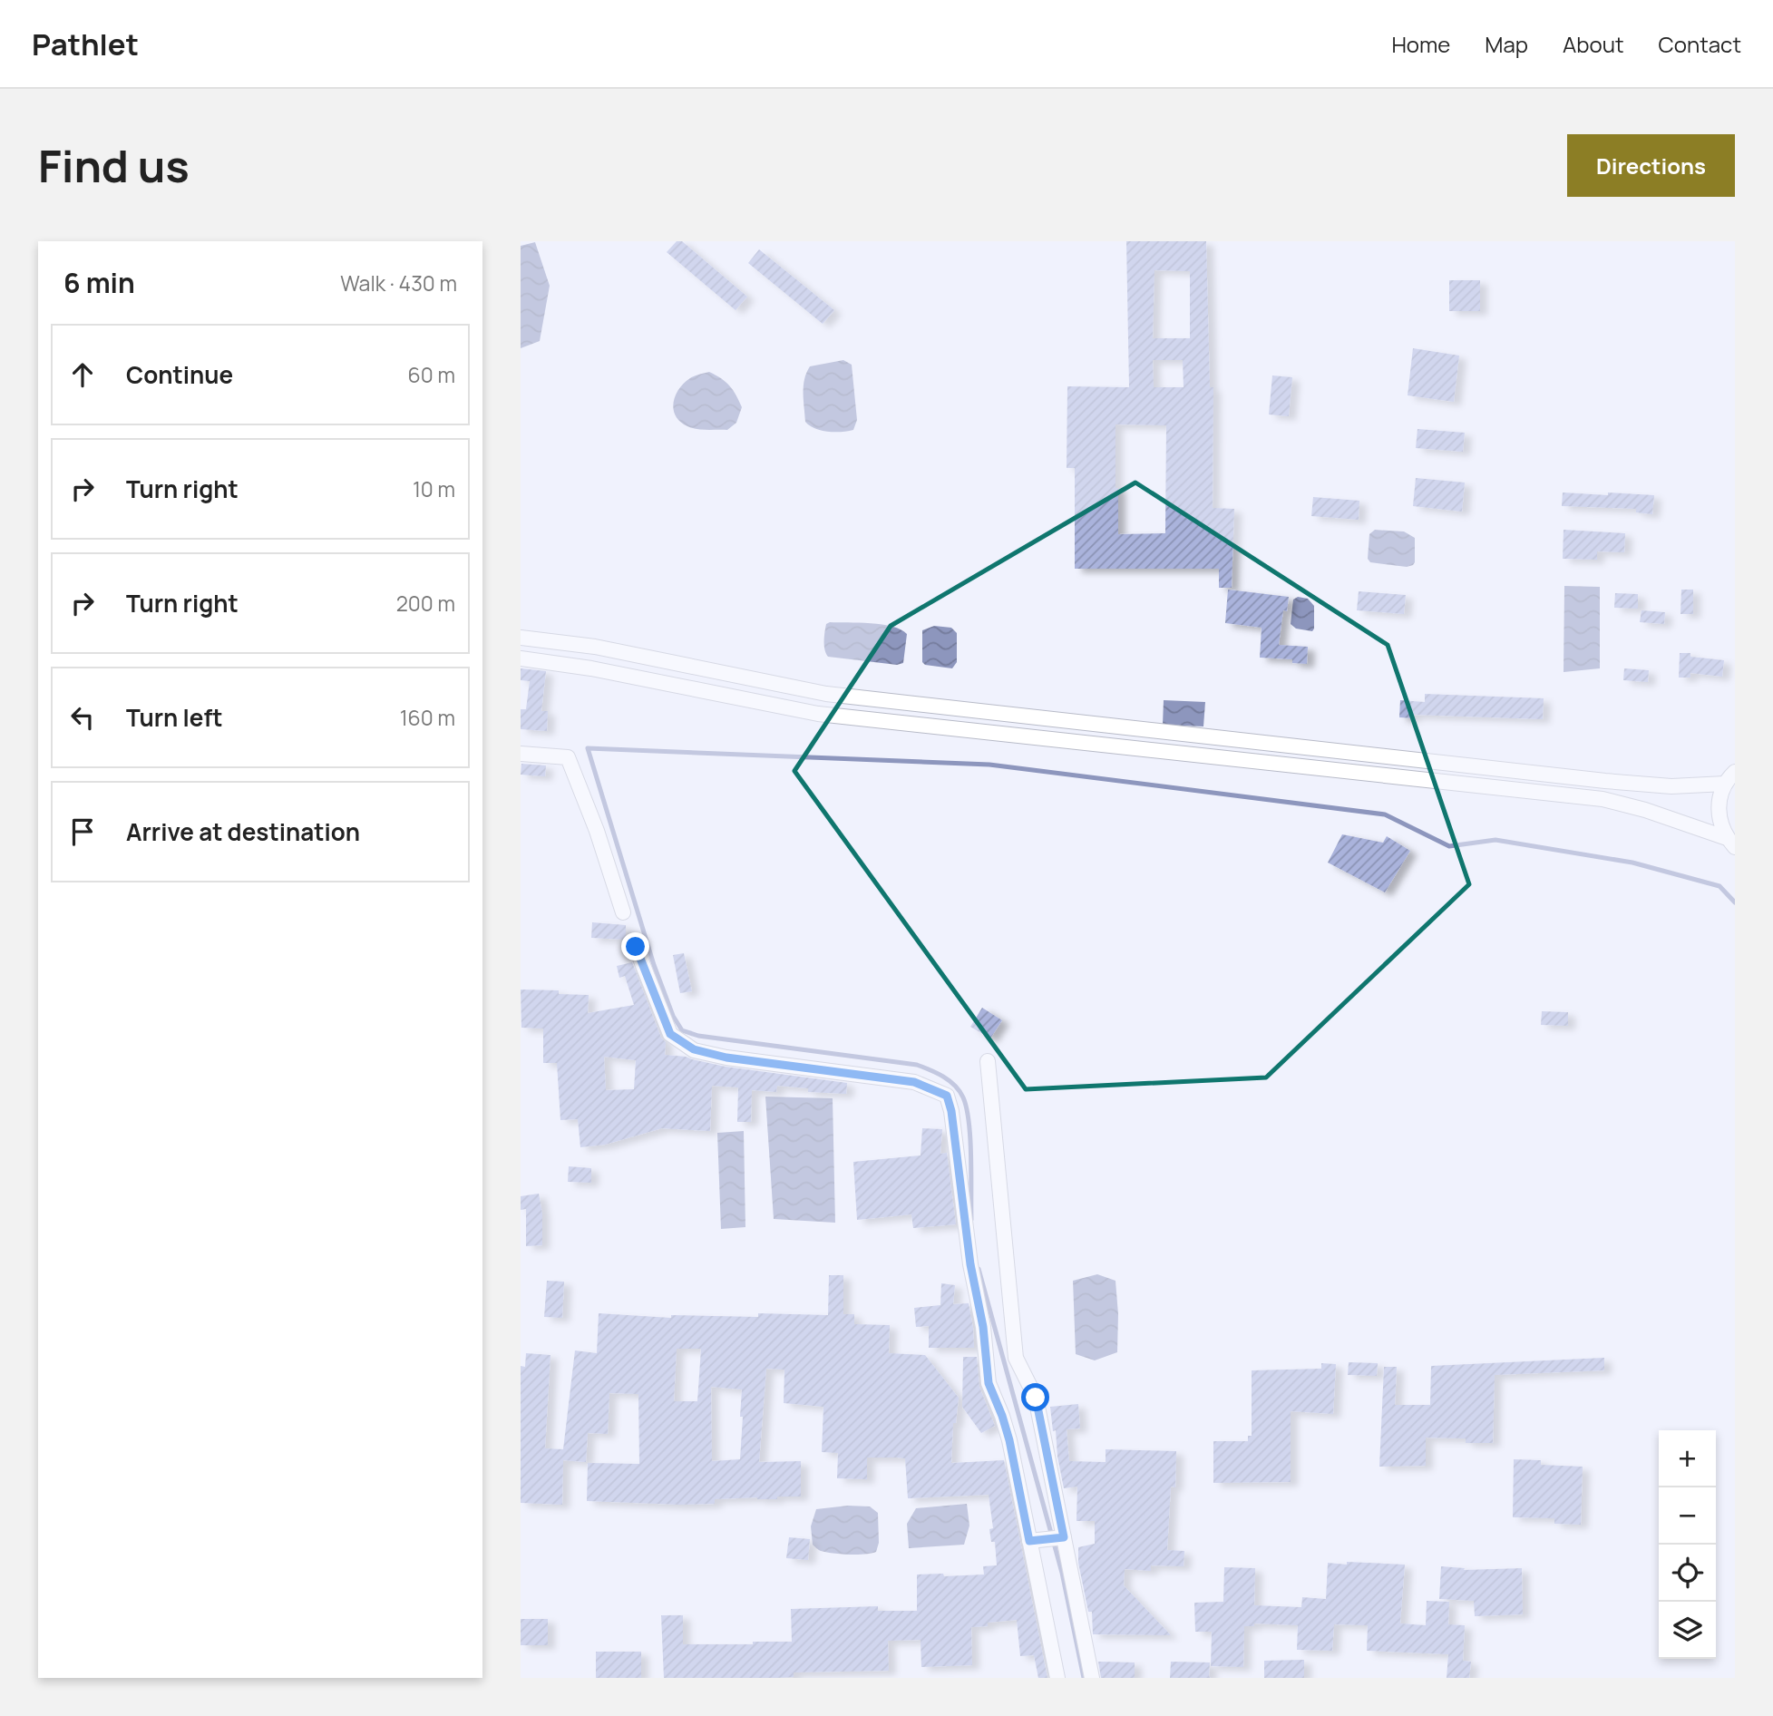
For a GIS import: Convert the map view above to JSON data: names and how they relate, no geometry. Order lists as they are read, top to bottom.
{
  "page": {
    "header": "Pathlet",
    "nav": [
      "Home",
      "Map",
      "About",
      "Contact"
    ],
    "buttons": "Directions",
    "title": "Find us",
    "heading": ["6 min", "Walk · 430 m"],
    "list": [
      ["Continue", "60 m"],
      ["Turn right", "10 m"],
      ["Turn right", "200 m"],
      ["Turn left", "160 m"],
      "Arrive at destination"
    ],
    "map_buttons": ["+", "−"]
  }
}
